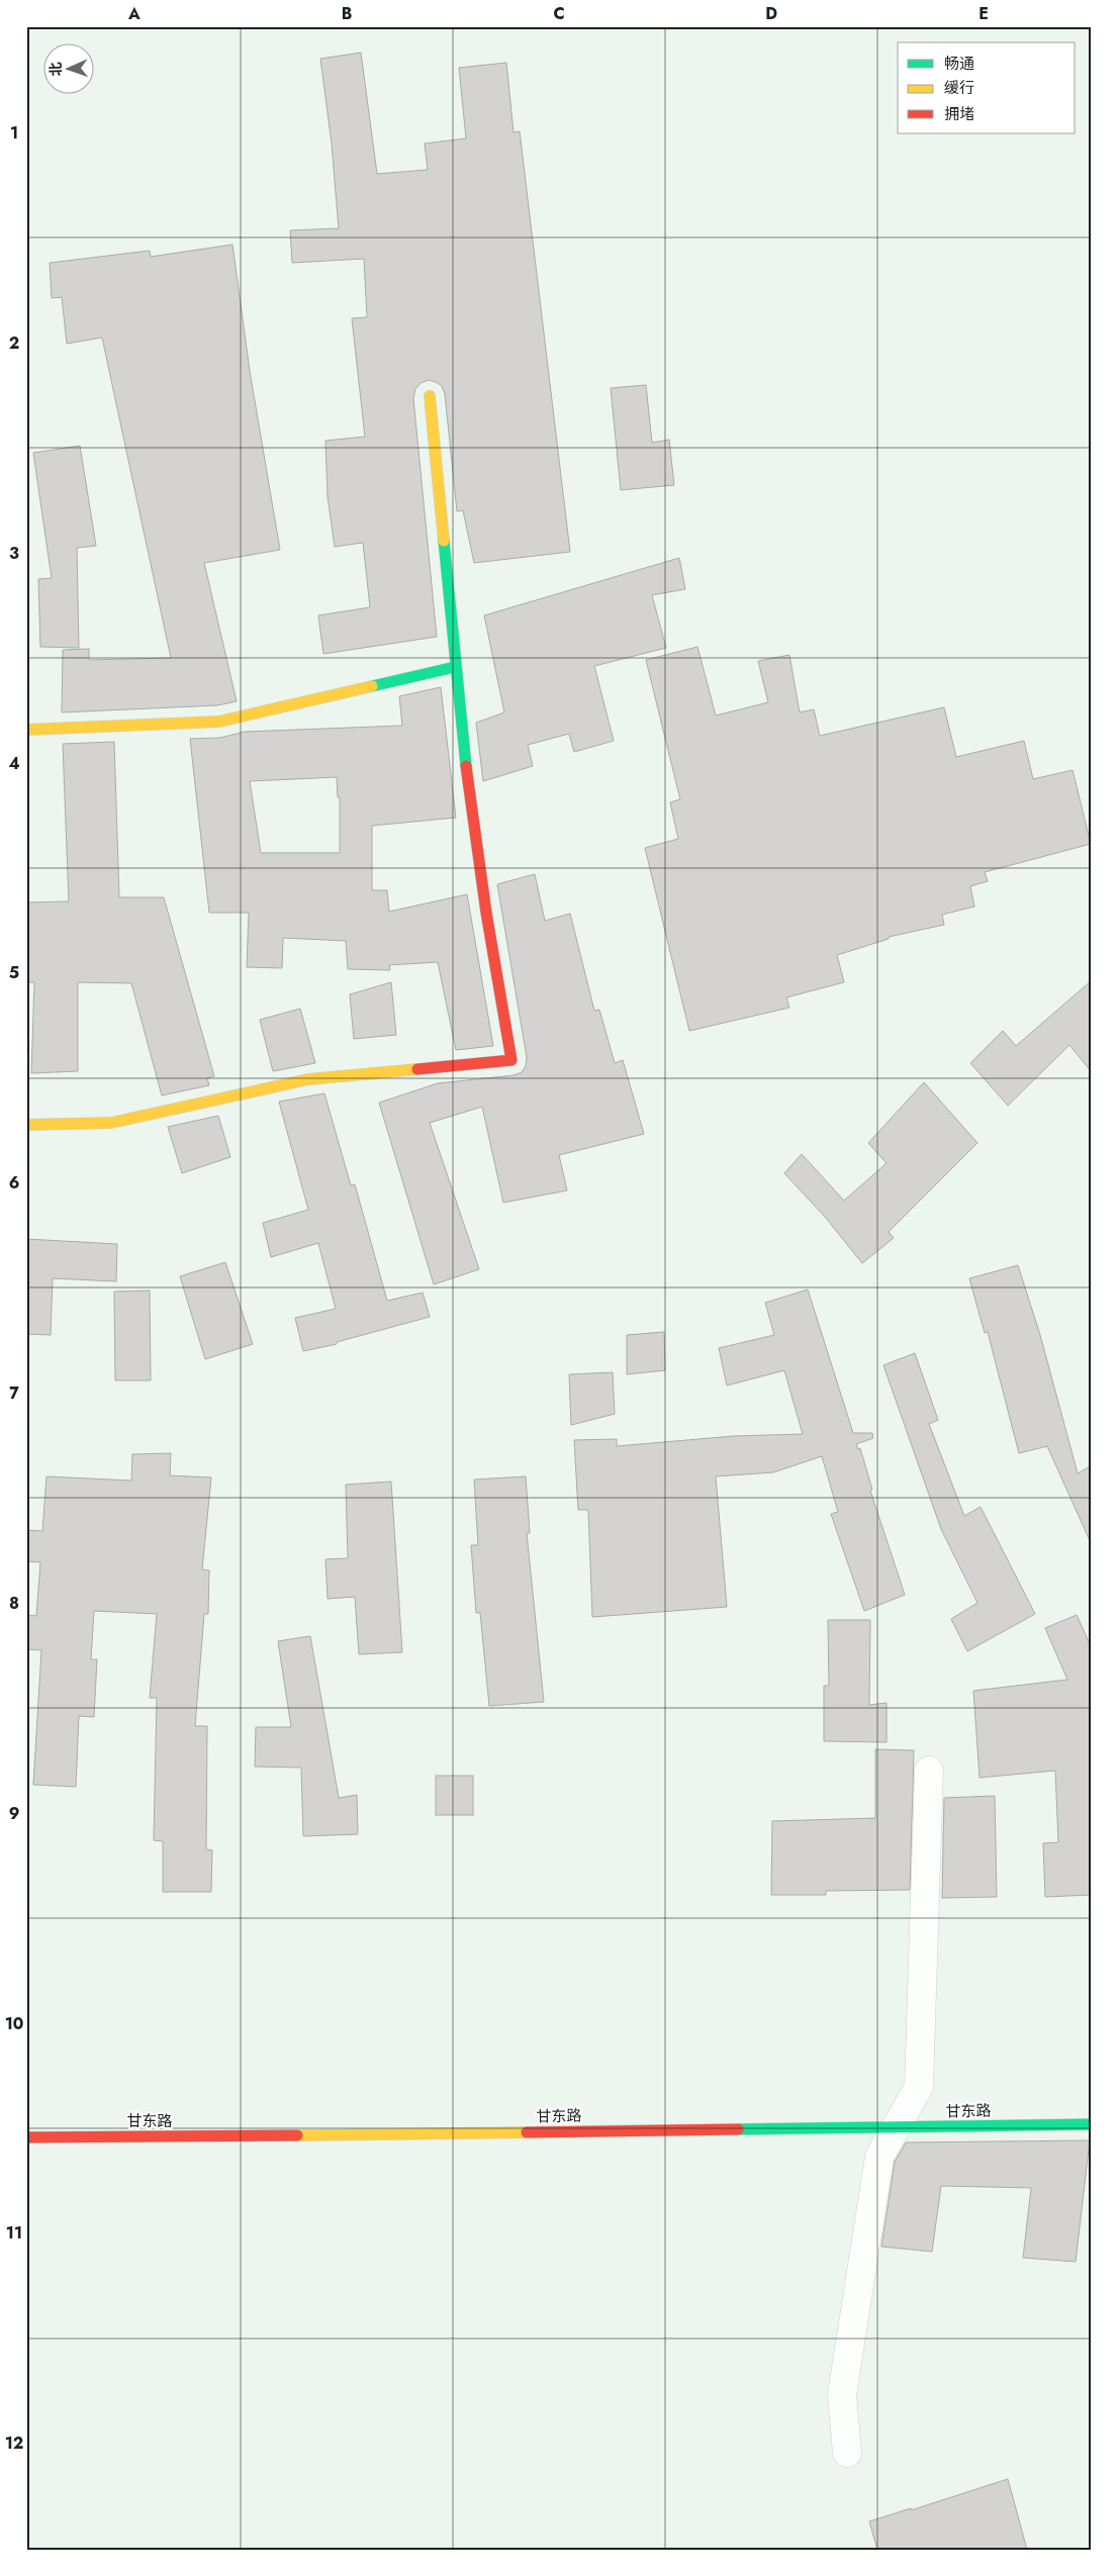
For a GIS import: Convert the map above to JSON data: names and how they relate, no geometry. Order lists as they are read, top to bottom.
{
  "streets": {
    "street": ["甘东路"]
  },
  "legend": ["畅通", "缓行", "拥堵"],
  "north": "left",
  "grid": {
    "columns": [
      "A",
      "B",
      "C",
      "D",
      "E"
    ],
    "rows": [
      "1",
      "2",
      "3",
      "4",
      "5",
      "6",
      "7",
      "8",
      "9",
      "10",
      "11",
      "12"
    ]
  }
}
